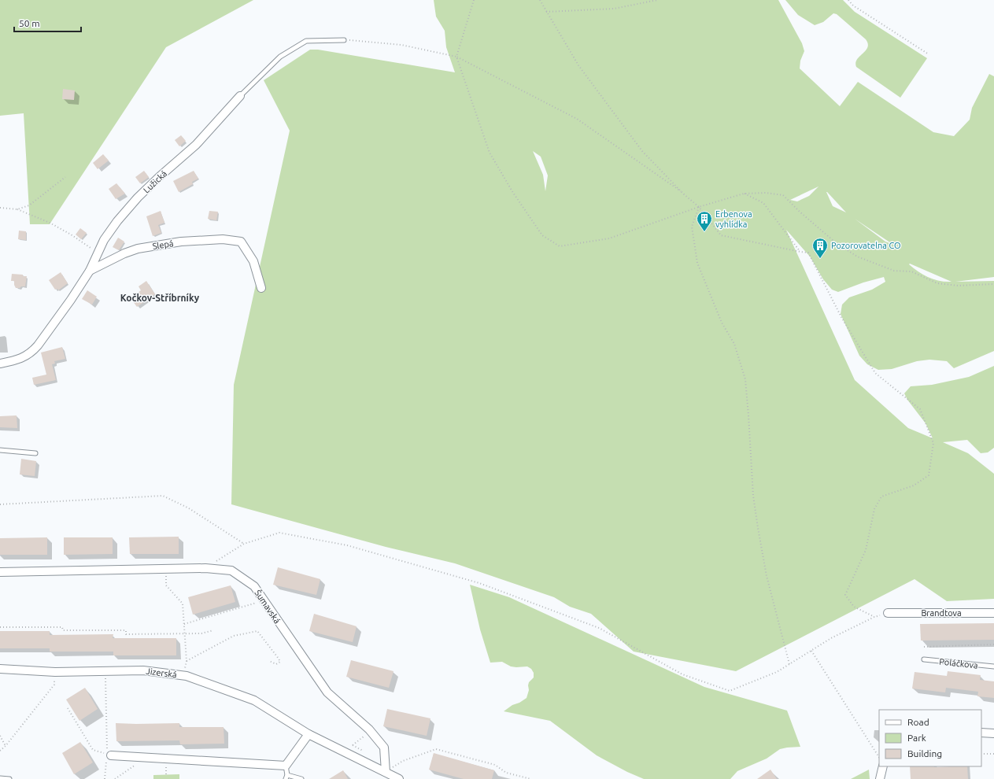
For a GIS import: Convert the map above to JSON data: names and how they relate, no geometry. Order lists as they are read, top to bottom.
{
  "streets": {
    "street": [
      "Lužická",
      "Slepá",
      "Šumavská",
      "Brandtova",
      "Jizerská"
    ],
    "lane": ["Poláčkova"]
  },
  "crossings": [
    ["Lužická", "Slepá"],
    ["Šumavská", "Jizerská"]
  ],
  "districts": ["Kočkov-Stříbrníky"],
  "places": {
    "building": ["Erbenova vyhlídka", "Pozorovatelna CO"]
  },
  "legend": ["Road", "Park", "Building"],
  "scale_bar": "50 m"
}
